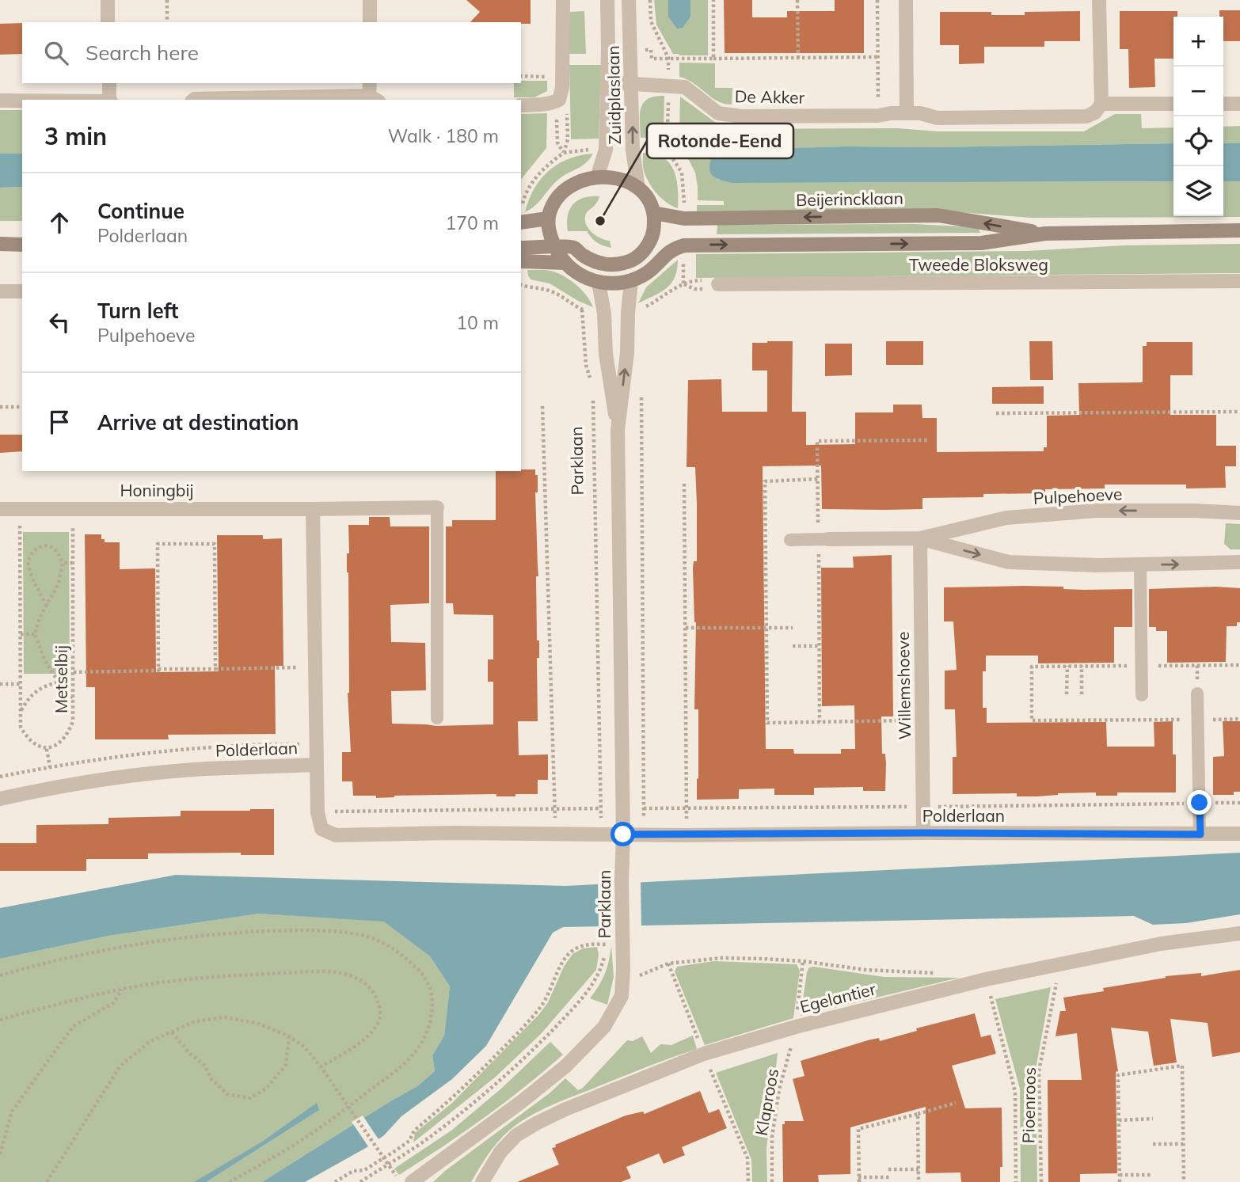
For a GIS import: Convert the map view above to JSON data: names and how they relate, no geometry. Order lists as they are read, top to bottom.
{
  "streets": {
    "main road": ["Beijerincklaan"],
    "street": [
      "Zuidplaslaan",
      "De Akker",
      "Tweede Bloksweg",
      "Parklaan",
      "Honingbij",
      "Pulpehoeve",
      "Willemshoeve",
      "Polderlaan",
      "Egelantier"
    ],
    "path": ["Metselbij", "Klaproos", "Pioenroos"]
  },
  "crossings": [
    ["Zuidplaslaan", "De Akker"],
    ["Zuidplaslaan", "Beijerincklaan"],
    ["Beijerincklaan", "Parklaan"],
    ["Parklaan", "Polderlaan"],
    ["Honingbij", "Metselbij"],
    ["Pulpehoeve", "Willemshoeve"],
    ["Willemshoeve", "Polderlaan"],
    ["Egelantier", "Klaproos"],
    ["Egelantier", "Pioenroos"]
  ],
  "places": ["Rotonde-Eend"],
  "page": {
    "map_buttons": ["+", "−"],
    "search": "Search here",
    "heading": ["3 min", "Walk · 180 m"],
    "list": [
      ["Continue", "Polderlaan", "170 m"],
      ["Turn left", "Pulpehoeve", "10 m"],
      "Arrive at destination"
    ]
  }
}
